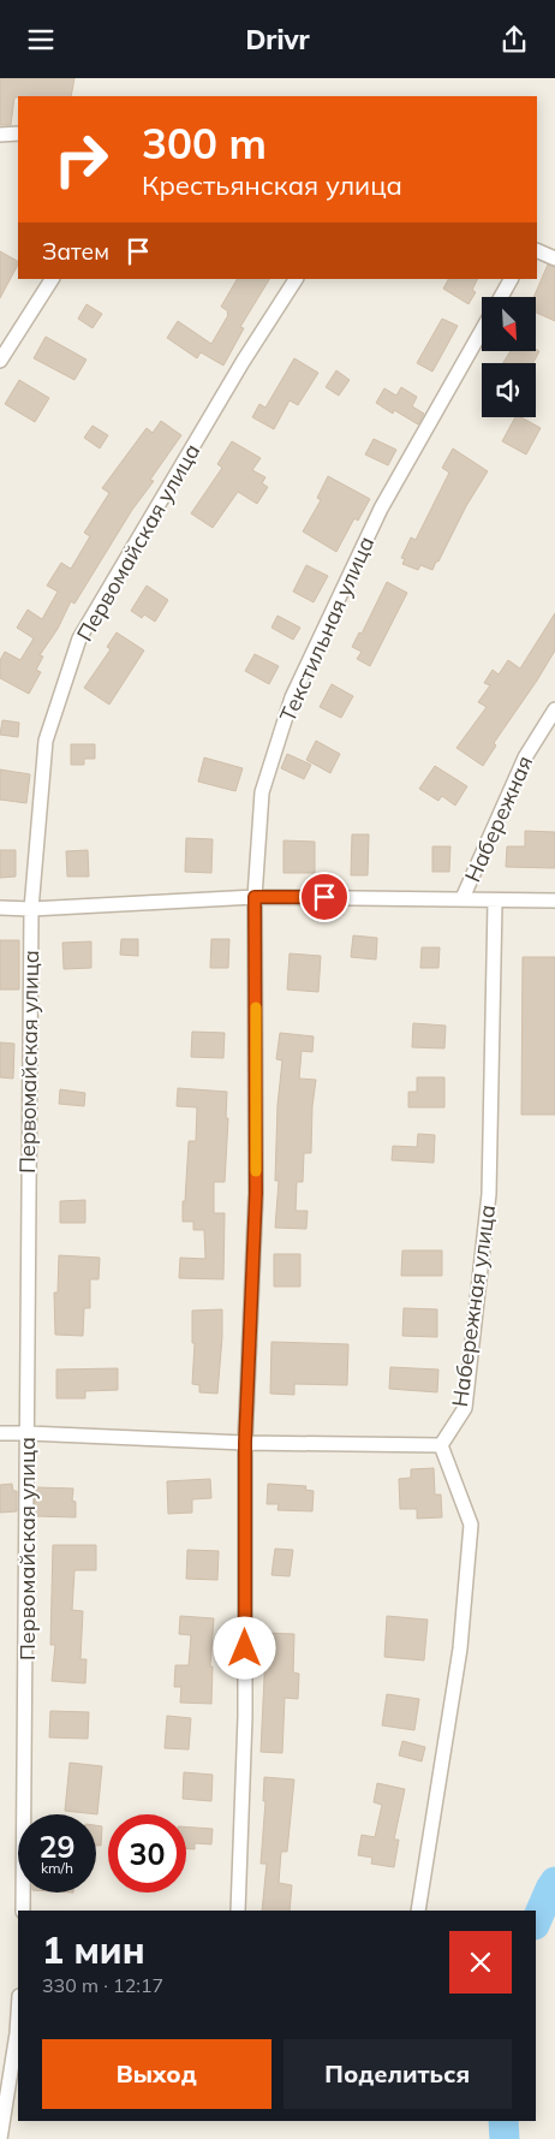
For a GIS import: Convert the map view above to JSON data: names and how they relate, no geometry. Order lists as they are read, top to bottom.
{
  "streets": {
    "street": [
      "Первомайская улица",
      "Текстильная улица",
      "Набережная",
      "Набережная улица"
    ]
  },
  "north": "bottom right",
  "page": {
    "header": "Drivr",
    "turn": ["300 m", "Крестьянская улица"],
    "then": "Затем",
    "speed": "29 km/h",
    "limit": "30",
    "heading": ["1 мин", "330 m · 12:17"],
    "buttons": ["Выход", "Поделиться"]
  }
}
